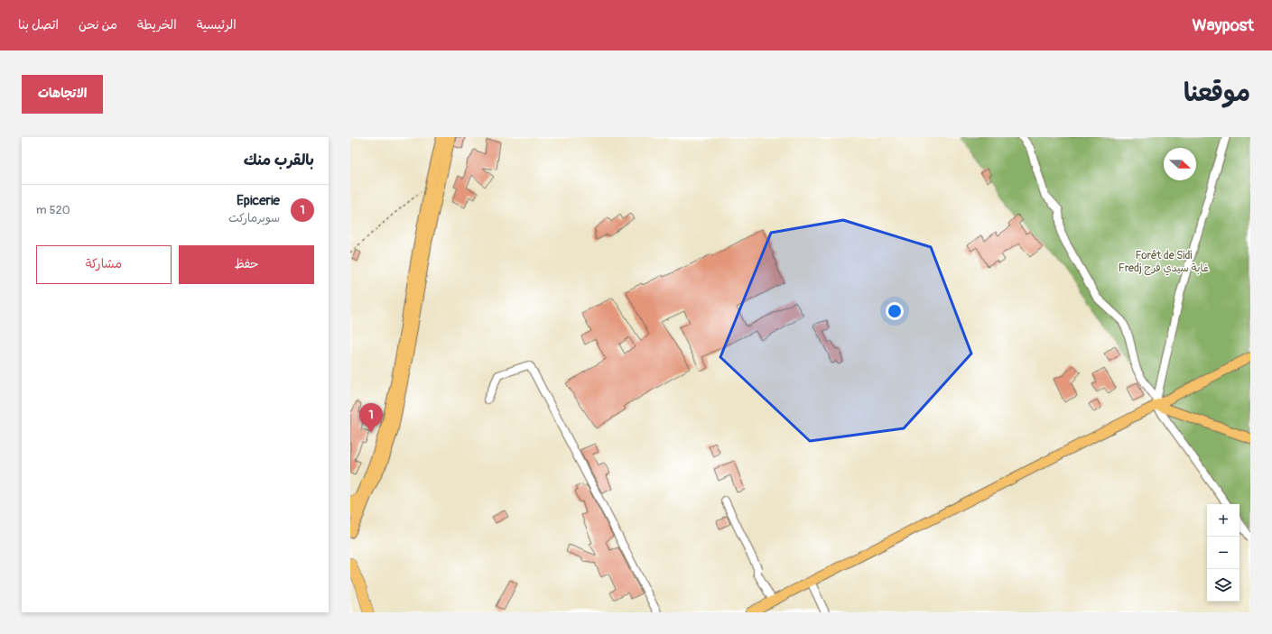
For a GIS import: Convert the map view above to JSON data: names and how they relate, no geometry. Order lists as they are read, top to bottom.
{
  "parks": ["Forêt de Sidi Fredj غابة سيدي فرج"],
  "north": "right",
  "page": {
    "header": "Waypost",
    "nav": [
      "الرئيسية",
      "الخريطة",
      "من نحن",
      "اتصل بنا"
    ],
    "title": "موقعنا",
    "buttons": [
      "الاتجاهات",
      ["حفظ", "مشاركة"]
    ],
    "heading": "بالقرب منك",
    "list": [
      {
        "mark": "1",
        "name": "Epicerie",
        "note": "سوبرماركت",
        "value": "520 m"
      }
    ],
    "pins": "1",
    "map_buttons": ["+", "−"]
  }
}
